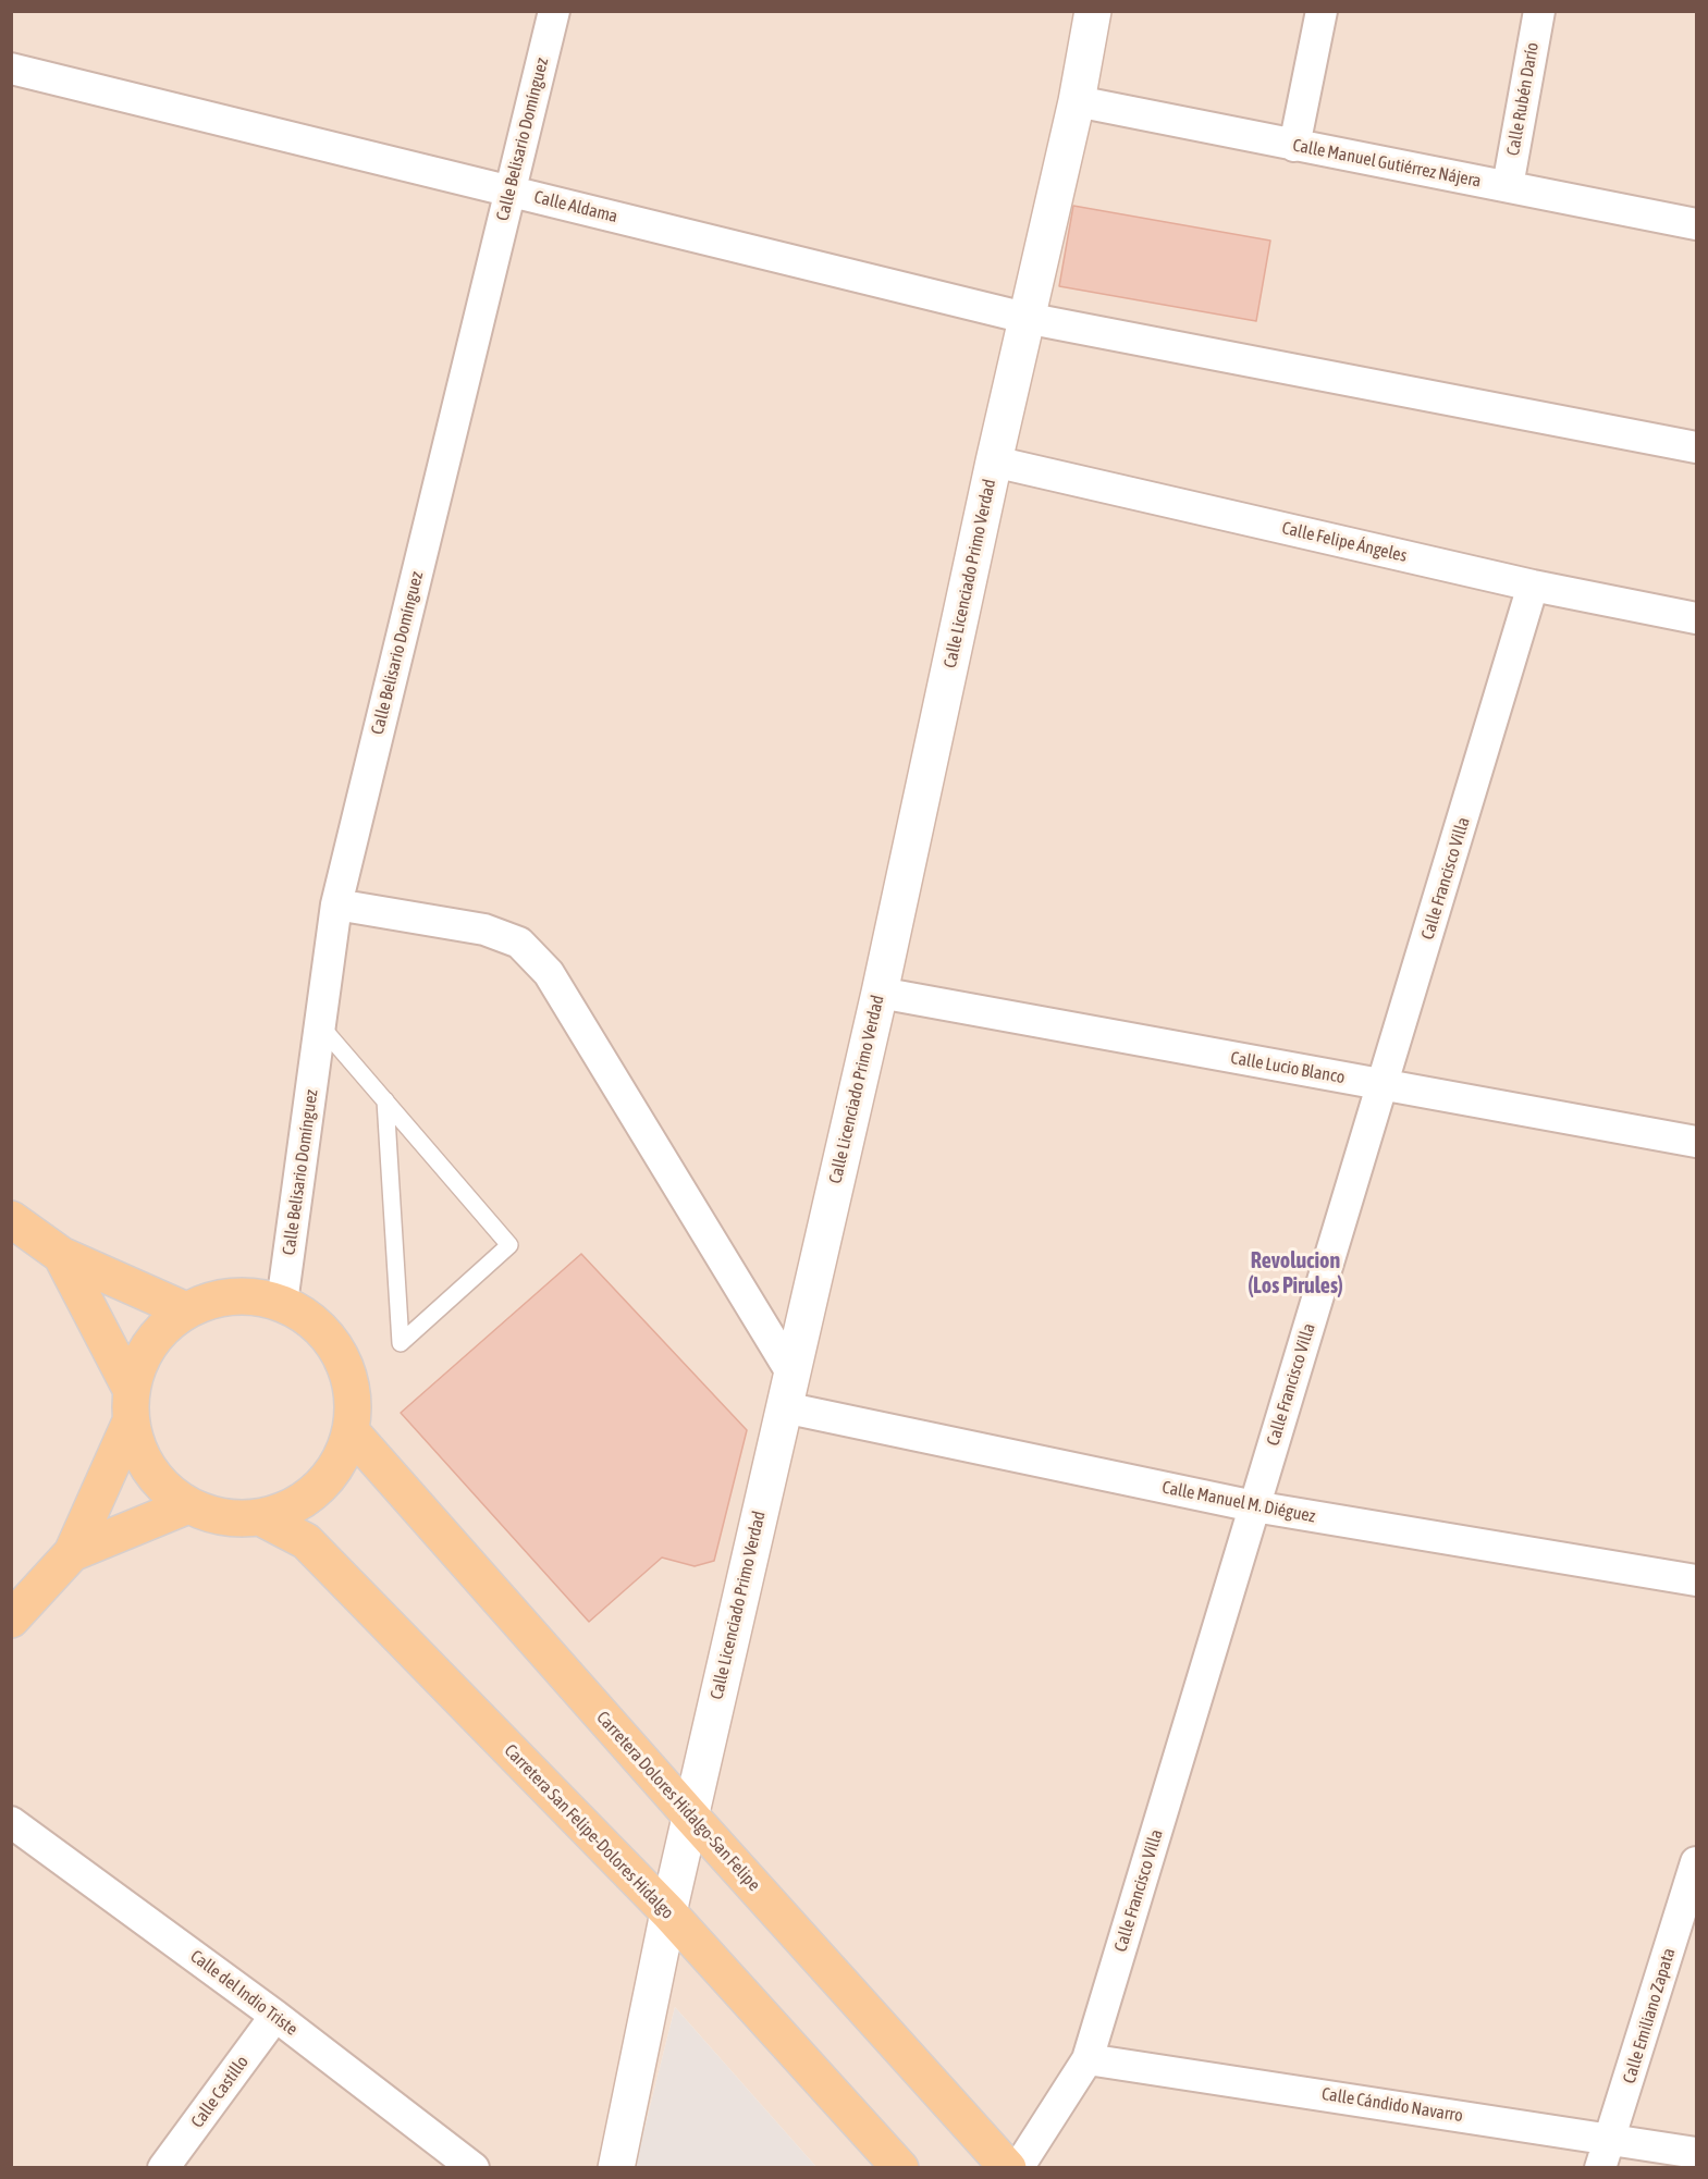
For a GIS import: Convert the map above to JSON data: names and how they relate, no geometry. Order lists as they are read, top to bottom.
{
  "streets": {
    "main road": ["Carretera Dolores Hidalgo-San Felipe", "Carretera San Felipe-Dolores Hidalgo"],
    "street": [
      "Calle Rubén Darío",
      "Calle Belisario Domínguez",
      "Calle Manuel Gutiérrez Nájera",
      "Calle Aldama",
      "Calle Felipe Ángeles",
      "Calle Licenciado Primo Verdad",
      "Calle Francisco Villa",
      "Calle Lucio Blanco",
      "Calle Manuel M. Diéguez",
      "Calle del Indio Triste",
      "Calle Emiliano Zapata",
      "Calle Castillo",
      "Calle Cándido Navarro"
    ]
  },
  "crossings": [
    ["Calle Rubén Darío", "Calle Manuel Gutiérrez Nájera"],
    ["Calle Belisario Domínguez", "Calle Aldama"],
    ["Calle Belisario Domínguez", "Carretera Dolores Hidalgo-San Felipe"],
    ["Calle Belisario Domínguez", "Carretera San Felipe-Dolores Hidalgo"],
    ["Calle Manuel Gutiérrez Nájera", "Calle Licenciado Primo Verdad"],
    ["Calle Aldama", "Calle Licenciado Primo Verdad"],
    ["Calle Felipe Ángeles", "Calle Licenciado Primo Verdad"],
    ["Calle Felipe Ángeles", "Calle Francisco Villa"],
    ["Calle Licenciado Primo Verdad", "Calle Lucio Blanco"],
    ["Calle Licenciado Primo Verdad", "Calle Manuel M. Diéguez"],
    ["Calle Licenciado Primo Verdad", "Carretera Dolores Hidalgo-San Felipe"],
    ["Calle Licenciado Primo Verdad", "Carretera San Felipe-Dolores Hidalgo"],
    ["Calle Francisco Villa", "Calle Lucio Blanco"],
    ["Calle Francisco Villa", "Calle Manuel M. Diéguez"],
    ["Calle Francisco Villa", "Calle Cándido Navarro"],
    ["Carretera Dolores Hidalgo-San Felipe", "Carretera San Felipe-Dolores Hidalgo"],
    ["Calle del Indio Triste", "Calle Castillo"],
    ["Calle Emiliano Zapata", "Calle Cándido Navarro"]
  ],
  "districts": ["Revolucion (Los Pirules)"]
}
